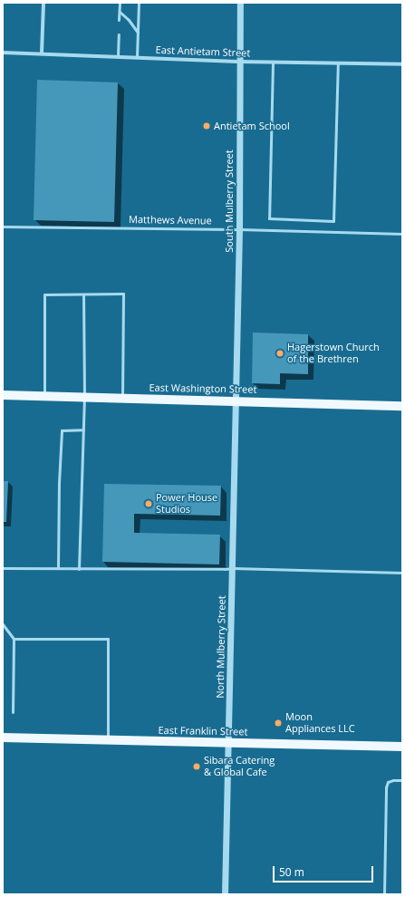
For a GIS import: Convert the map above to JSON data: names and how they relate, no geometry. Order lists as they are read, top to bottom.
{
  "streets": {
    "main road": ["East Washington Street", "East Franklin Street"],
    "street": ["East Antietam Street", "South Mulberry Street", "North Mulberry Street"],
    "lane": ["Matthews Avenue"]
  },
  "crossings": [
    ["East Antietam Street", "South Mulberry Street"],
    ["South Mulberry Street", "Matthews Avenue"],
    ["South Mulberry Street", "East Washington Street"],
    ["South Mulberry Street", "North Mulberry Street"],
    ["East Washington Street", "North Mulberry Street"],
    ["North Mulberry Street", "East Franklin Street"]
  ],
  "places": [
    "Antietam School",
    "Hagerstown Church of the Brethren",
    "Power House Studios",
    "Moon Appliances LLC",
    "Sibara Catering & Global Cafe"
  ],
  "scale_bar": "50 m"
}
